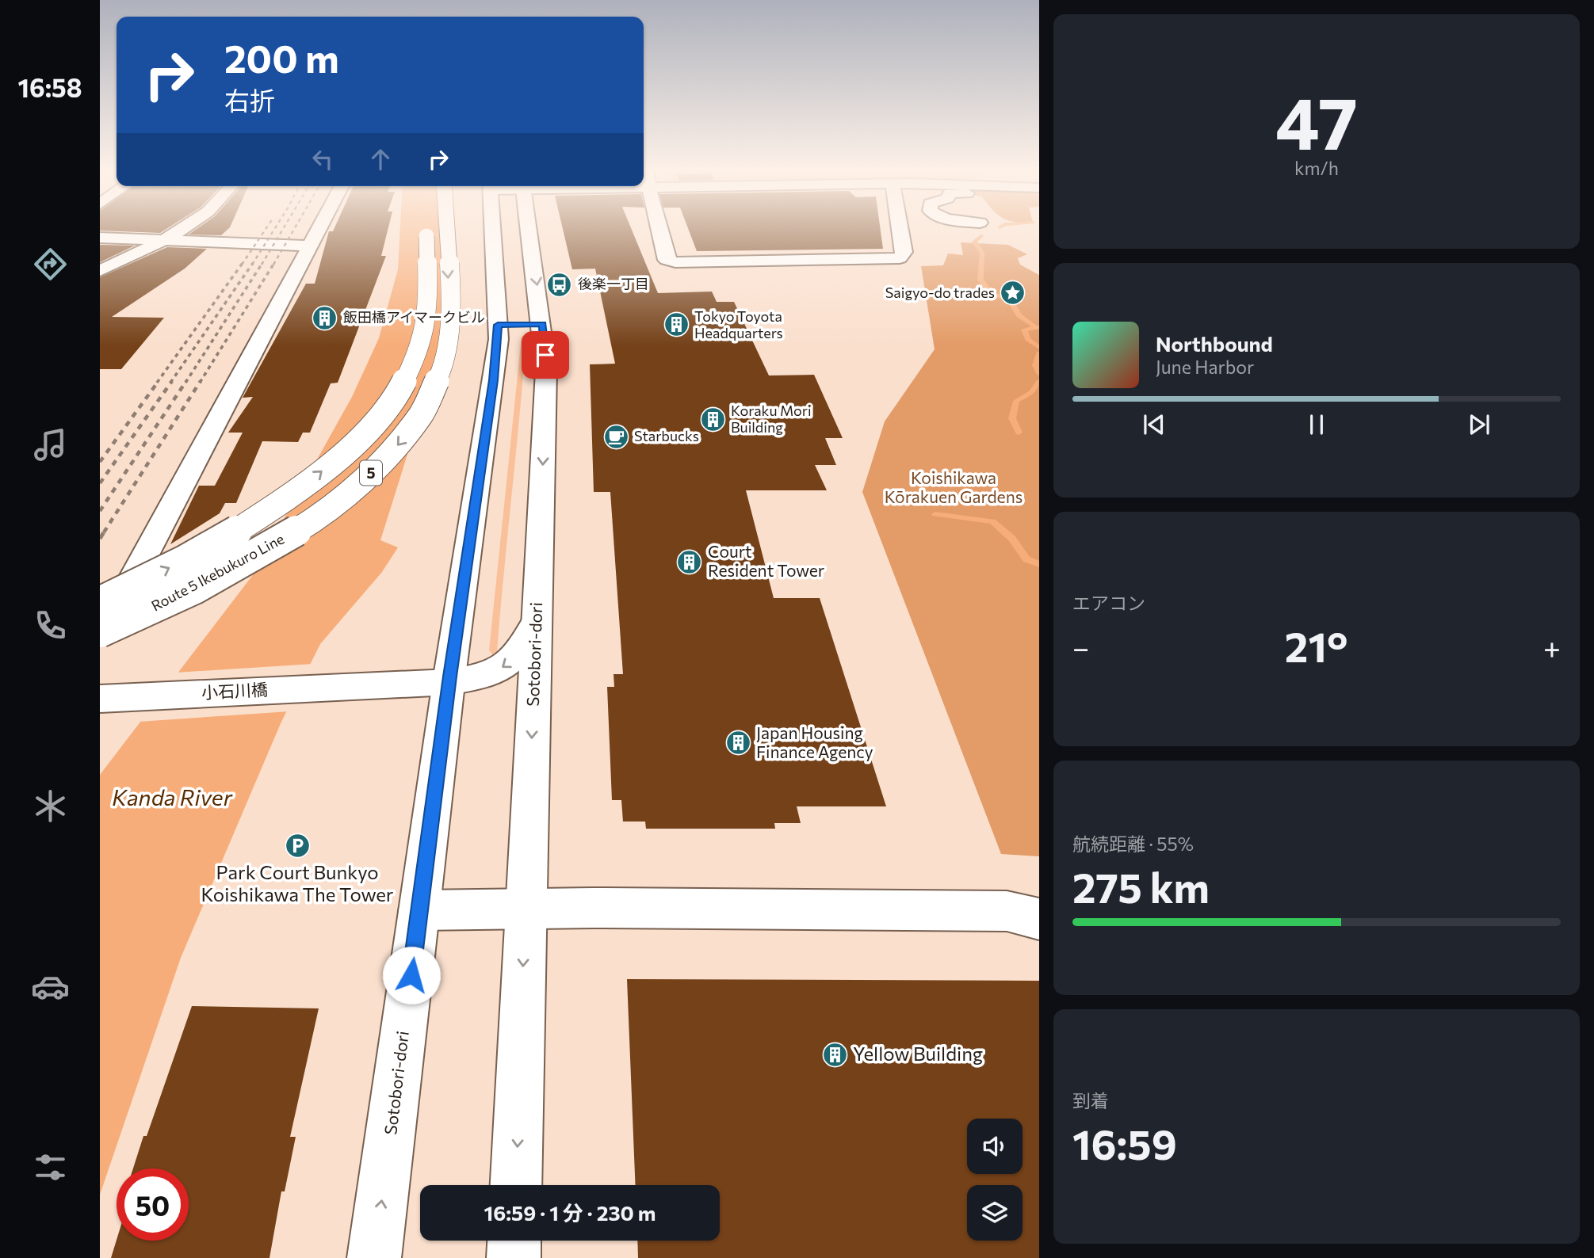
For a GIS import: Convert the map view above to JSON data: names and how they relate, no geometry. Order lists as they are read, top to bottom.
{
  "streets": {
    "main road": [
      "5",
      "Route 5 Ikebukuro Line",
      "Sotobori-dori",
      "小石川橋"
    ]
  },
  "crossings": [
    ["Sotobori-dori", "小石川橋"]
  ],
  "water": ["Kanda River"],
  "parks": ["Koishikawa Kōrakuen Gardens"],
  "places": {
    "bus stop": ["後楽一丁目"],
    "place": ["Saigyo-do trades"],
    "building": [
      "飯田橋アイマークビル",
      "Tokyo Toyota Headquarters",
      "Koraku Mori Building",
      "Court Resident Tower",
      "Japan Housing Finance Agency",
      "Yellow Building"
    ],
    "cafe": ["Starbucks"],
    "parking": ["Park Court Bunkyo Koishikawa The Tower"]
  },
  "page": {
    "tabs": "16:58",
    "tile": [
      ["47", "km/h"],
      "エアコン",
      ["航続距離 · 55%", "275 km"],
      ["到着", "16:59"]
    ],
    "turn": ["200 m", "右折"],
    "song": ["Northbound", "June Harbor"],
    "heat": ["−", "21°", "+"],
    "limit": "50",
    "trip": "16:59 · 1 分 · 230 m"
  }
}
